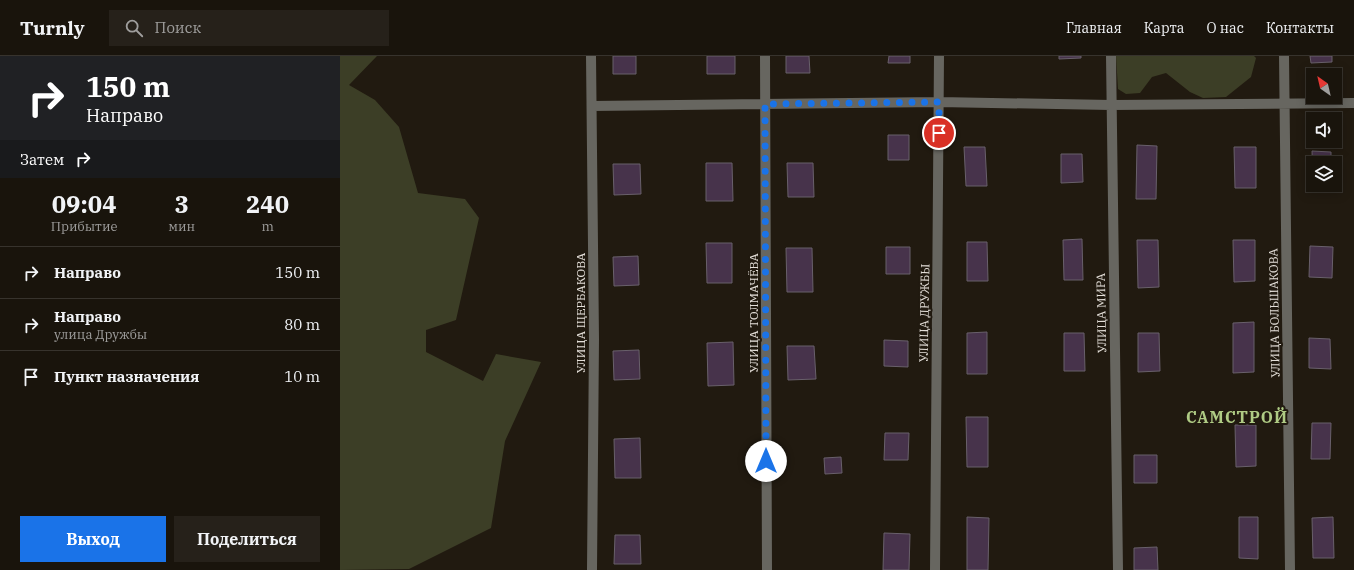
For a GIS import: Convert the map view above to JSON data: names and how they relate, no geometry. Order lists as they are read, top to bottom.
{
  "streets": {
    "street": [
      "УЛИЦА ЩЕРБАКОВА",
      "УЛИЦА ТОЛМАЧЁВА",
      "УЛИЦА ДРУЖБЫ",
      "УЛИЦА МИРА",
      "УЛИЦА БОЛЬШАКОВА"
    ]
  },
  "districts": ["САМСТРОЙ"],
  "north": "top left",
  "page": {
    "header": "Turnly",
    "search": "Поиск",
    "nav": [
      "Главная",
      "Карта",
      "О нас",
      "Контакты"
    ],
    "turn": ["150 m", "Направо"],
    "then": "Затем",
    "eta": [
      "09:04",
      "Прибытие",
      "3",
      "мин",
      "240",
      "m"
    ],
    "list": [
      {
        "name": "Направо",
        "value": "150 m"
      },
      {
        "name": "Направо",
        "note": "улица Дружбы",
        "value": "80 m"
      },
      {
        "name": "Пункт назначения",
        "value": "10 m"
      }
    ],
    "buttons": ["Выход", "Поделиться"]
  }
}
